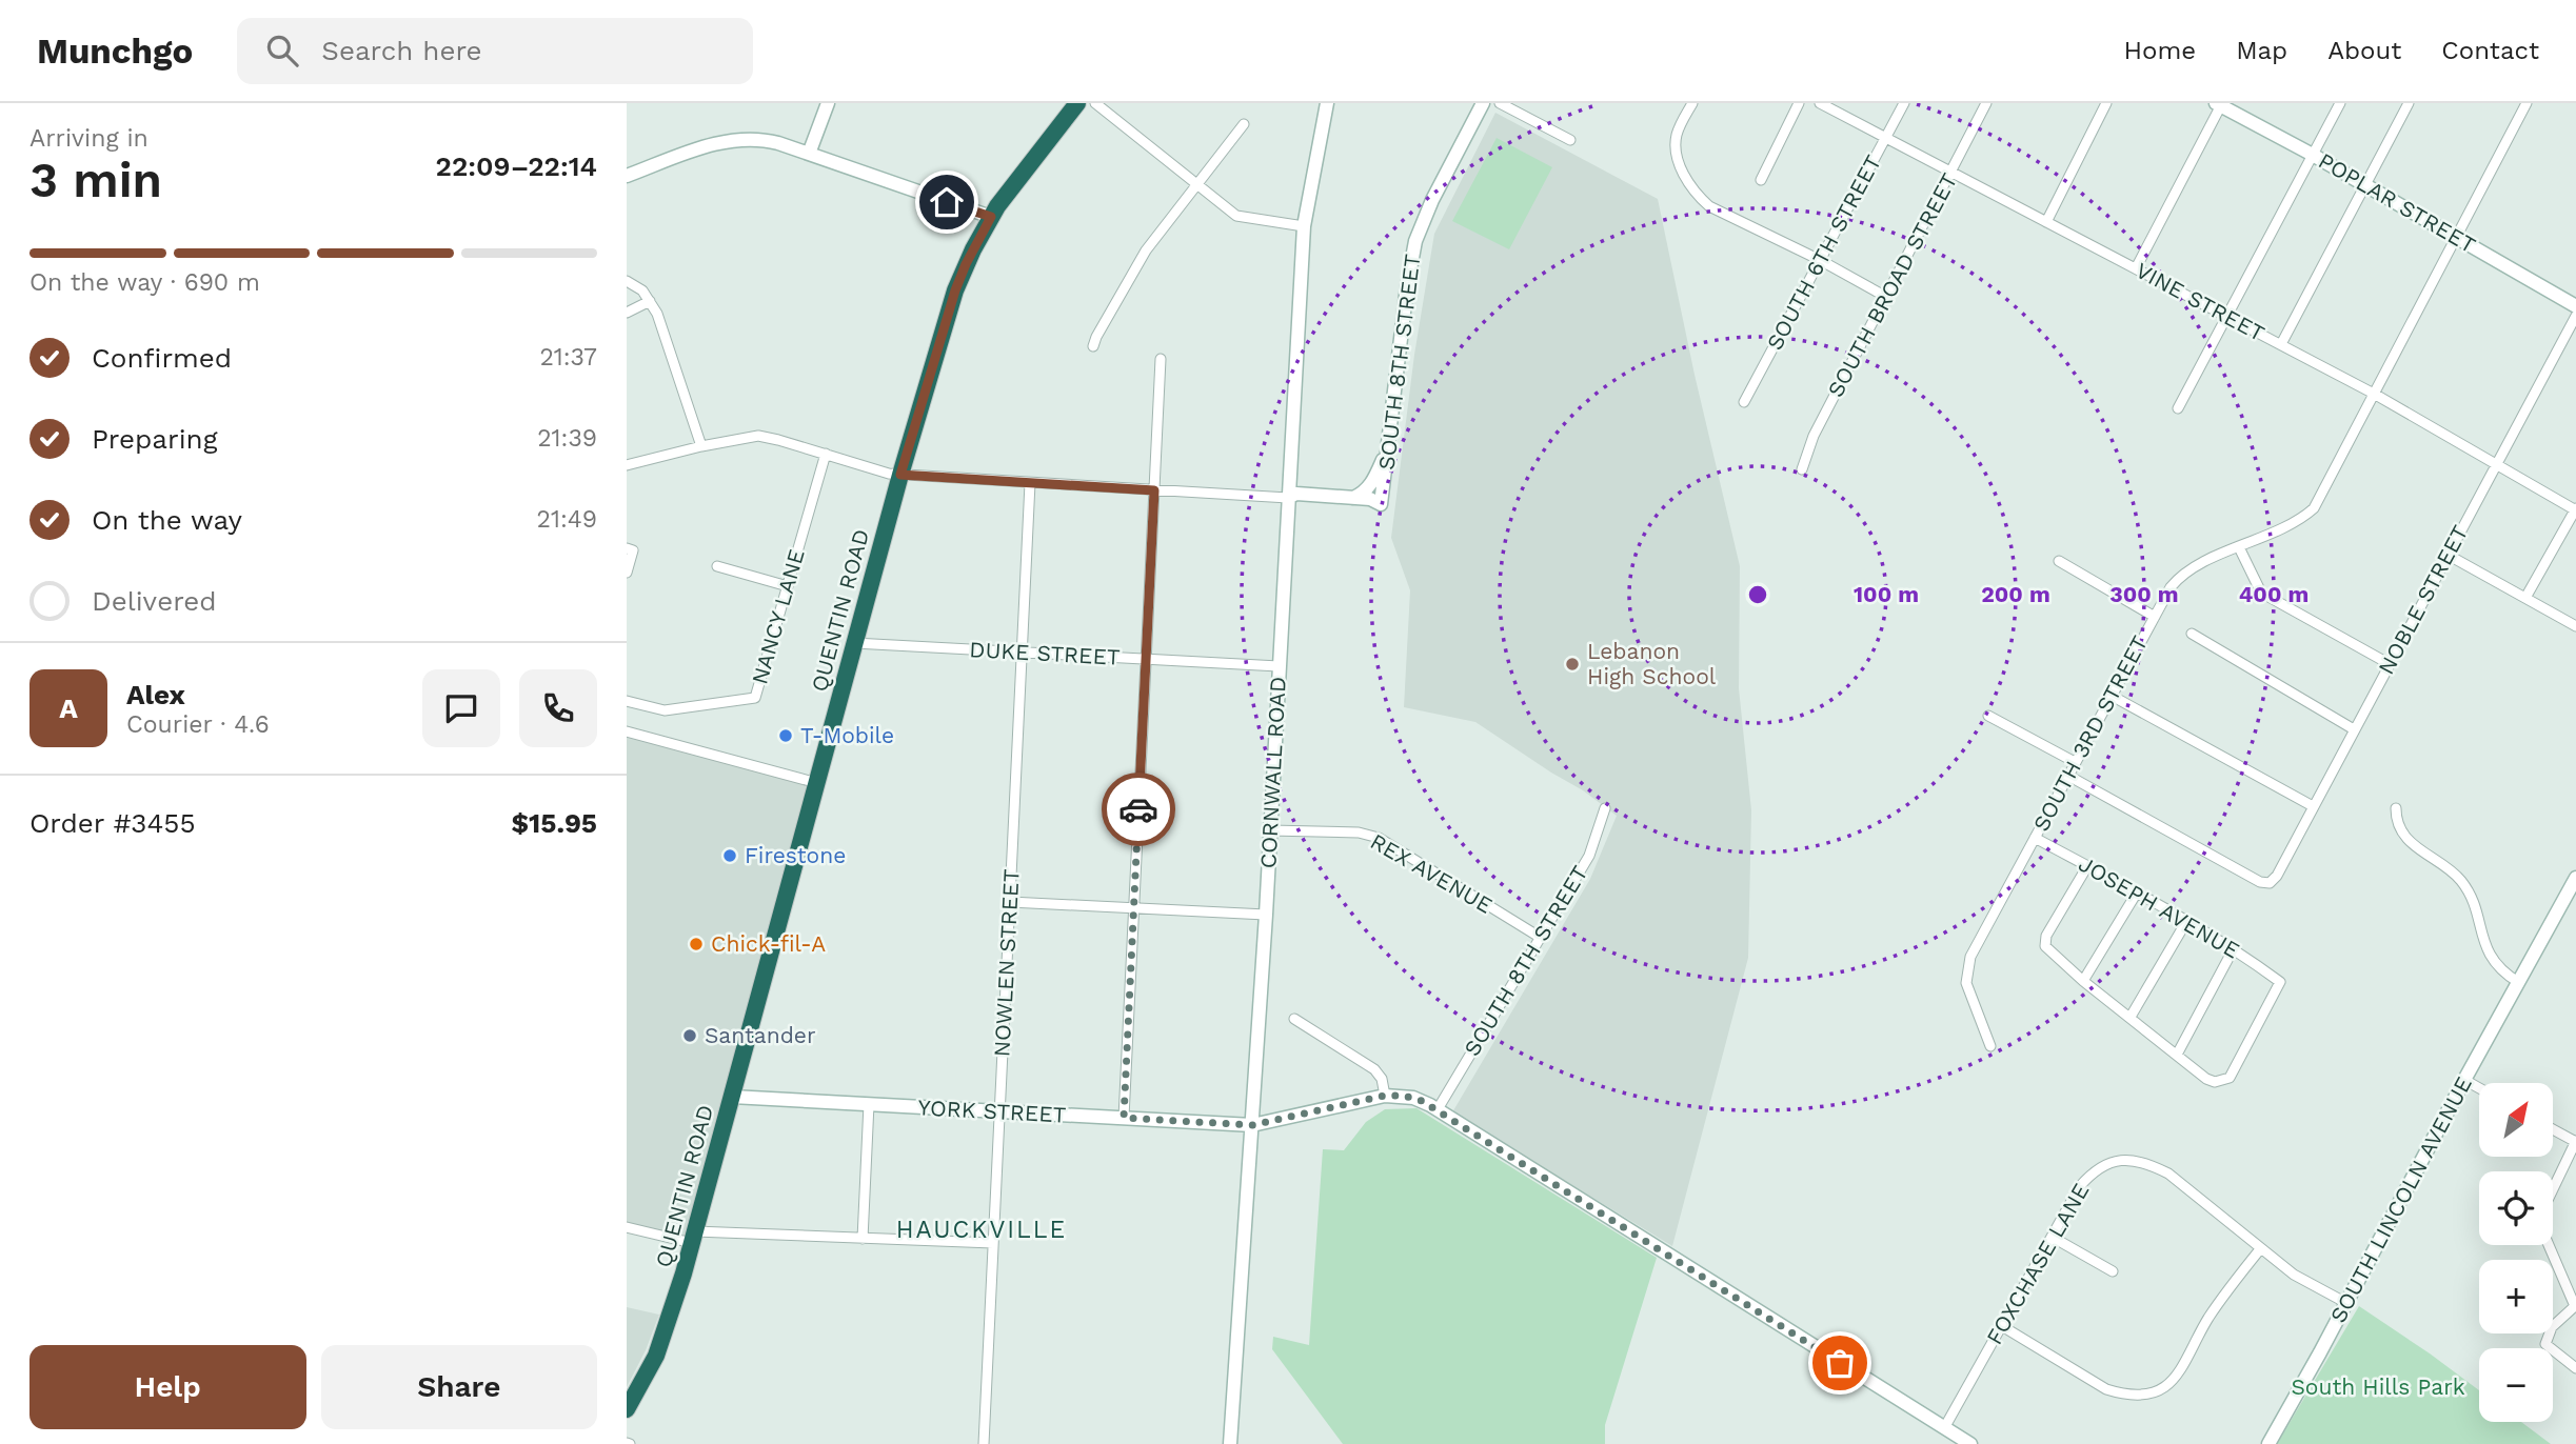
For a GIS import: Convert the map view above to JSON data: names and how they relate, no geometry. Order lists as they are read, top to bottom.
{
  "streets": {
    "highway": ["QUENTIN ROAD"],
    "main road": [
      "POPLAR STREET",
      "SOUTH 8TH STREET",
      "CORNWALL ROAD",
      "YORK STREET",
      "SOUTH LINCOLN AVENUE"
    ],
    "street": [
      "SOUTH 6TH STREET",
      "SOUTH BROAD STREET",
      "VINE STREET",
      "NOBLE STREET",
      "NANCY LANE",
      "DUKE STREET",
      "SOUTH 3RD STREET",
      "REX AVENUE",
      "JOSEPH AVENUE",
      "NOWLEN STREET",
      "FOXCHASE LANE"
    ]
  },
  "crossings": [
    ["POPLAR STREET", "SOUTH 3RD STREET"],
    ["SOUTH 6TH STREET", "VINE STREET"],
    ["SOUTH BROAD STREET", "VINE STREET"],
    ["VINE STREET", "NOBLE STREET"],
    ["VINE STREET", "SOUTH 3RD STREET"],
    ["SOUTH 8TH STREET", "REX AVENUE"],
    ["NOBLE STREET", "SOUTH 3RD STREET"],
    ["QUENTIN ROAD", "DUKE STREET"],
    ["QUENTIN ROAD", "YORK STREET"],
    ["DUKE STREET", "CORNWALL ROAD"],
    ["DUKE STREET", "NOWLEN STREET"],
    ["SOUTH 3RD STREET", "JOSEPH AVENUE"],
    ["CORNWALL ROAD", "REX AVENUE"],
    ["CORNWALL ROAD", "YORK STREET"],
    ["NOWLEN STREET", "YORK STREET"],
    ["SOUTH LINCOLN AVENUE", "FOXCHASE LANE"]
  ],
  "districts": ["HAUCKVILLE"],
  "parks": ["South Hills Park"],
  "places": [
    "Lebanon High School",
    "T-Mobile",
    "Firestone",
    "Chick-fil-A",
    "Santander"
  ],
  "north": "top right",
  "page": {
    "header": "Munchgo",
    "search": "Search here",
    "nav": [
      "Home",
      "Map",
      "About",
      "Contact"
    ],
    "heading": ["3 min", "Arriving in", "22:09–22:14"],
    "panel": [
      "Alex",
      "Courier · 4.6",
      "Order #3455",
      "$15.95"
    ],
    "bar": "On the way · 690 m",
    "list": [
      ["Confirmed", "21:37"],
      ["Preparing", "21:39"],
      ["On the way", "21:49"],
      "Delivered"
    ],
    "round": "A",
    "map_buttons": ["+", "−"],
    "buttons": ["Help", "Share"]
  },
  "rings": [
    "100 m",
    "200 m",
    "300 m",
    "400 m"
  ]
}
